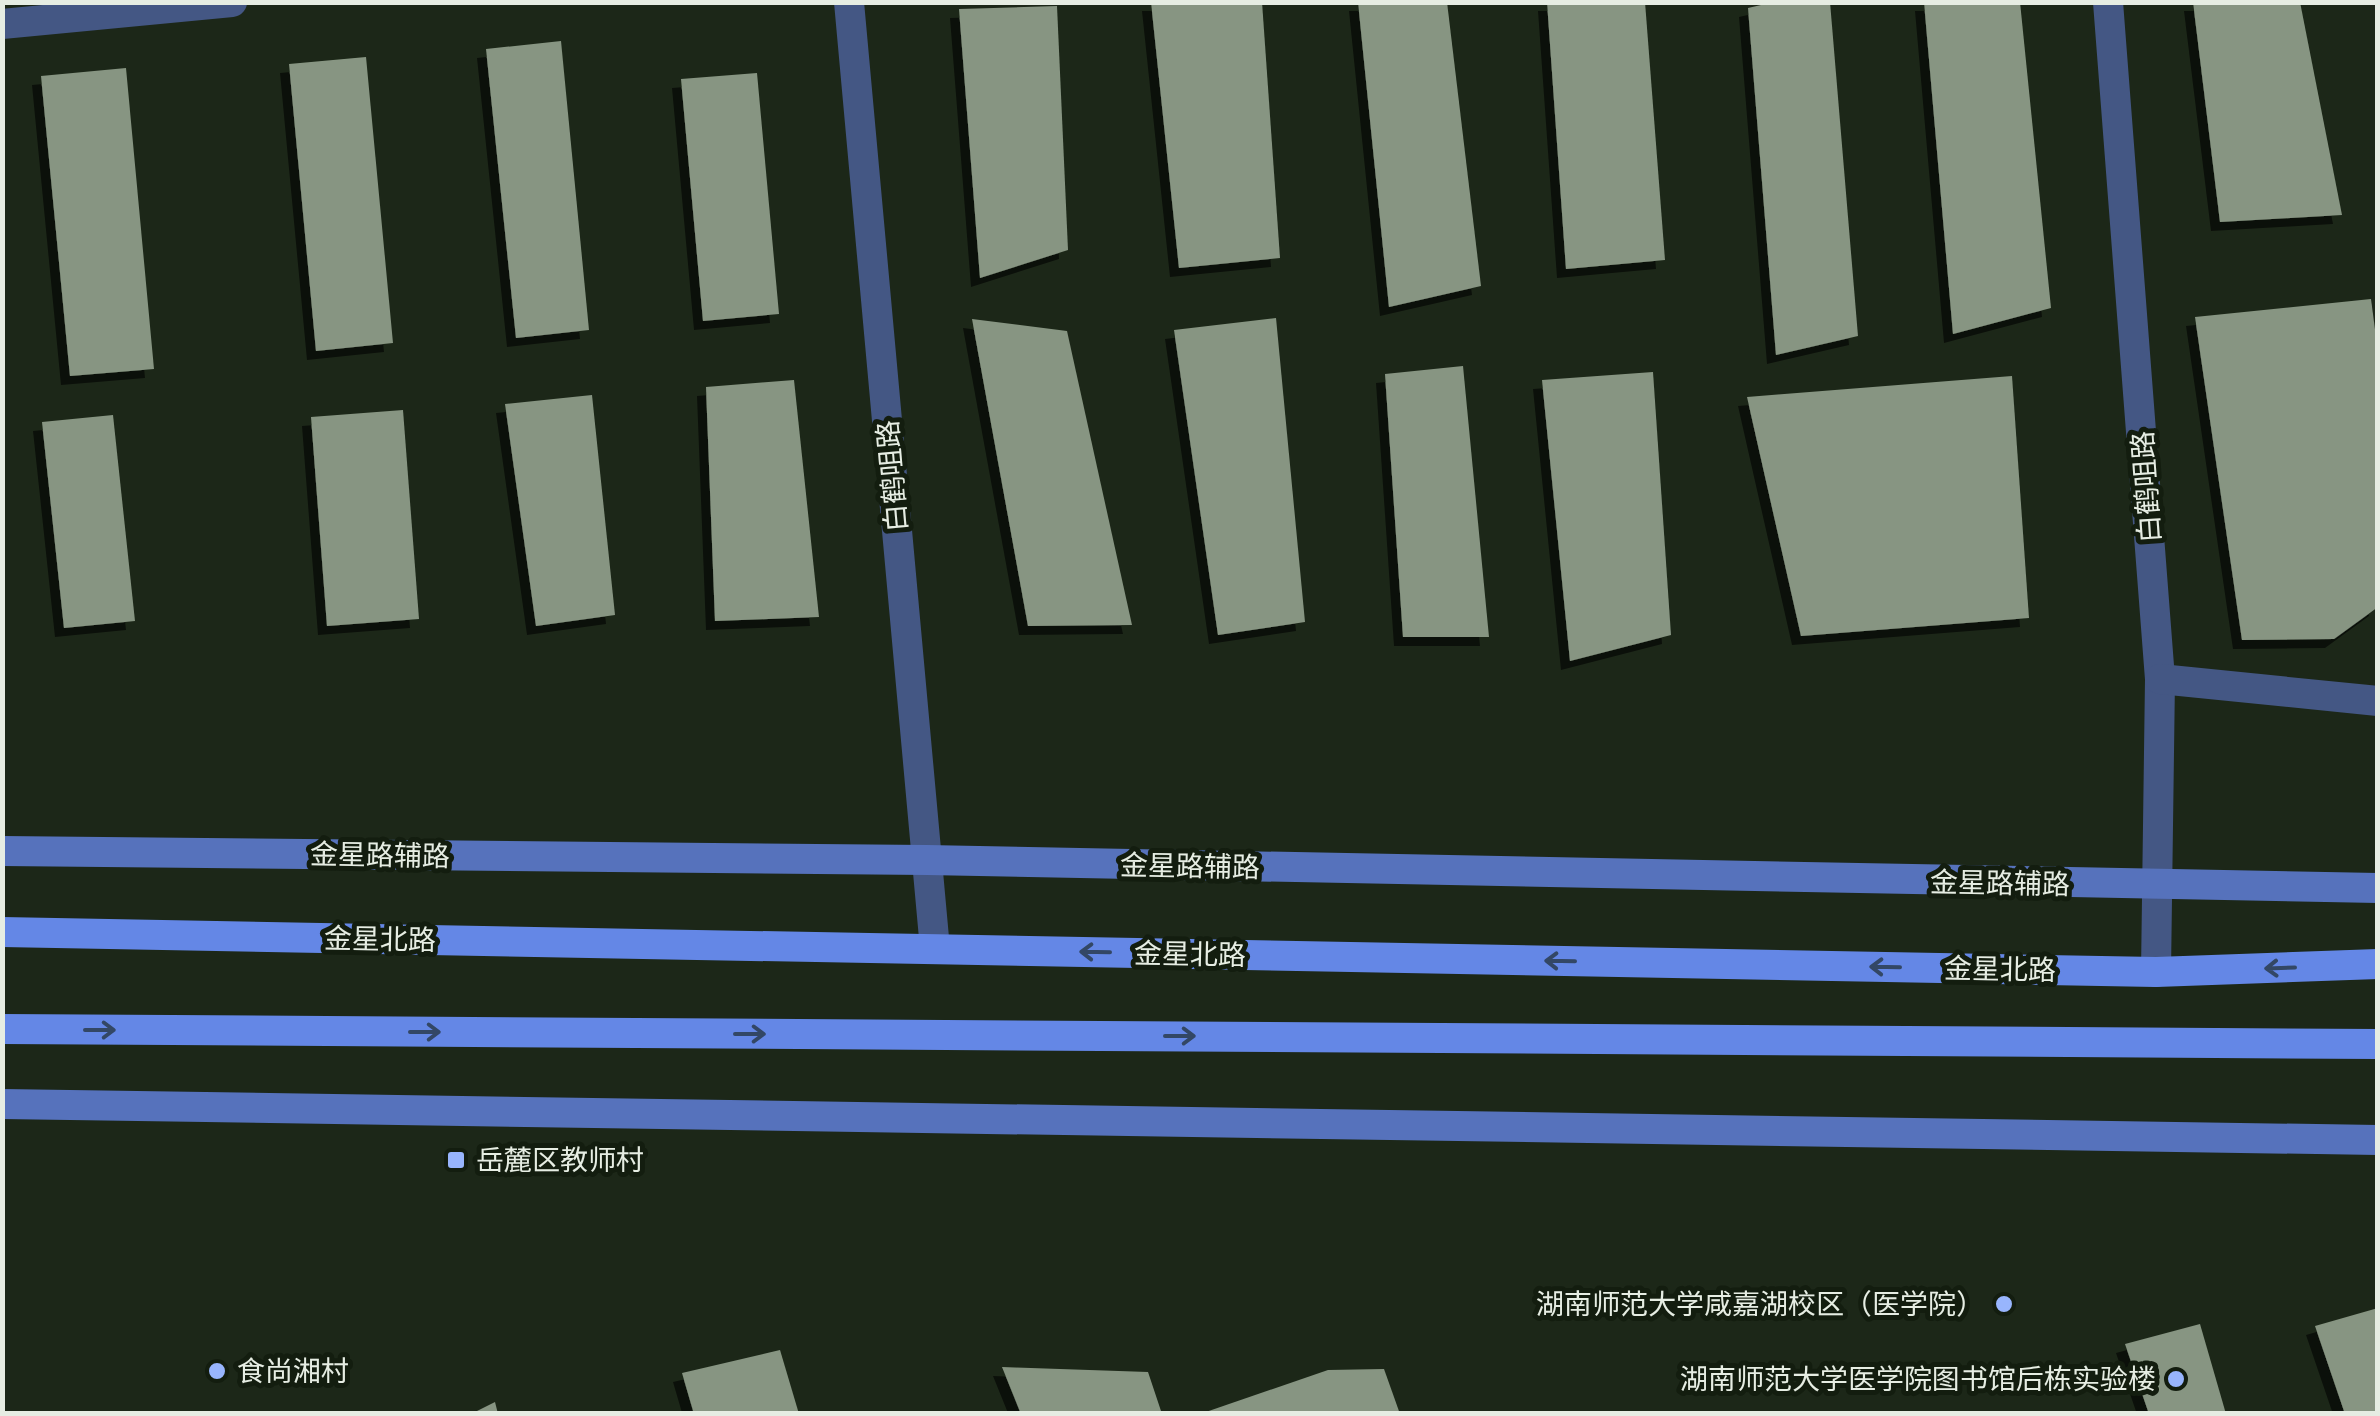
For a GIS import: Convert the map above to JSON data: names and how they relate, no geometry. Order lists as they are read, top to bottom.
{
  "streets": {
    "main road": ["金星北路"],
    "street": ["白鹤咀路", "金星路辅路"]
  },
  "crossings": [
    ["白鹤咀路", "金星路辅路"],
    ["白鹤咀路", "金星北路"]
  ],
  "places": {
    "transit": ["岳麓区教师村"],
    "other": ["湖南师范大学咸嘉湖校区（医学院）", "食尚湘村", "湖南师范大学医学院图书馆后栋实验楼"]
  }
}
